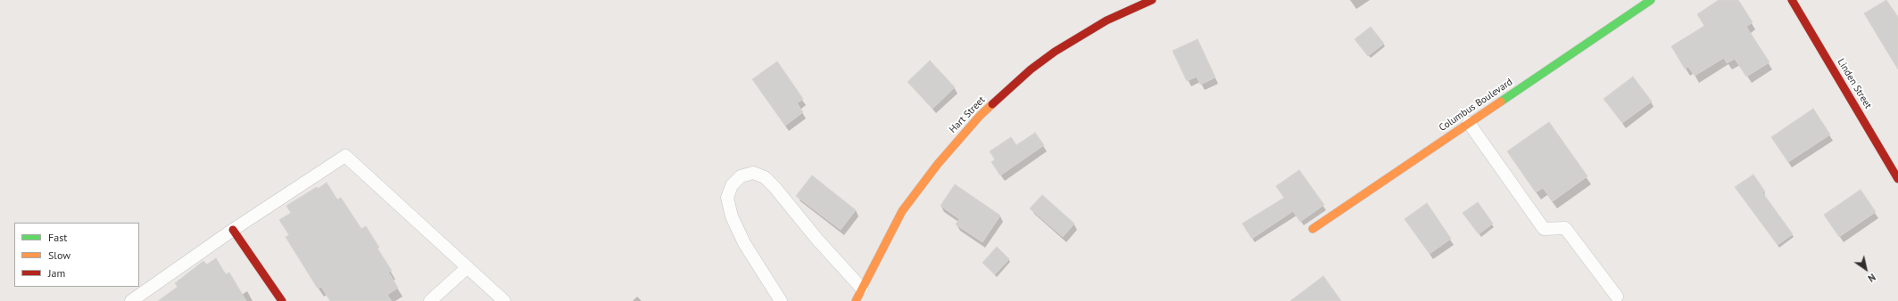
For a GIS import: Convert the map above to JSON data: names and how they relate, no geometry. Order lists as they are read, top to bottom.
{
  "streets": {
    "street": ["Linden Street", "Columbus Boulevard", "Hart Street"]
  },
  "legend": ["Fast", "Slow", "Jam"],
  "north": "bottom right"
}
